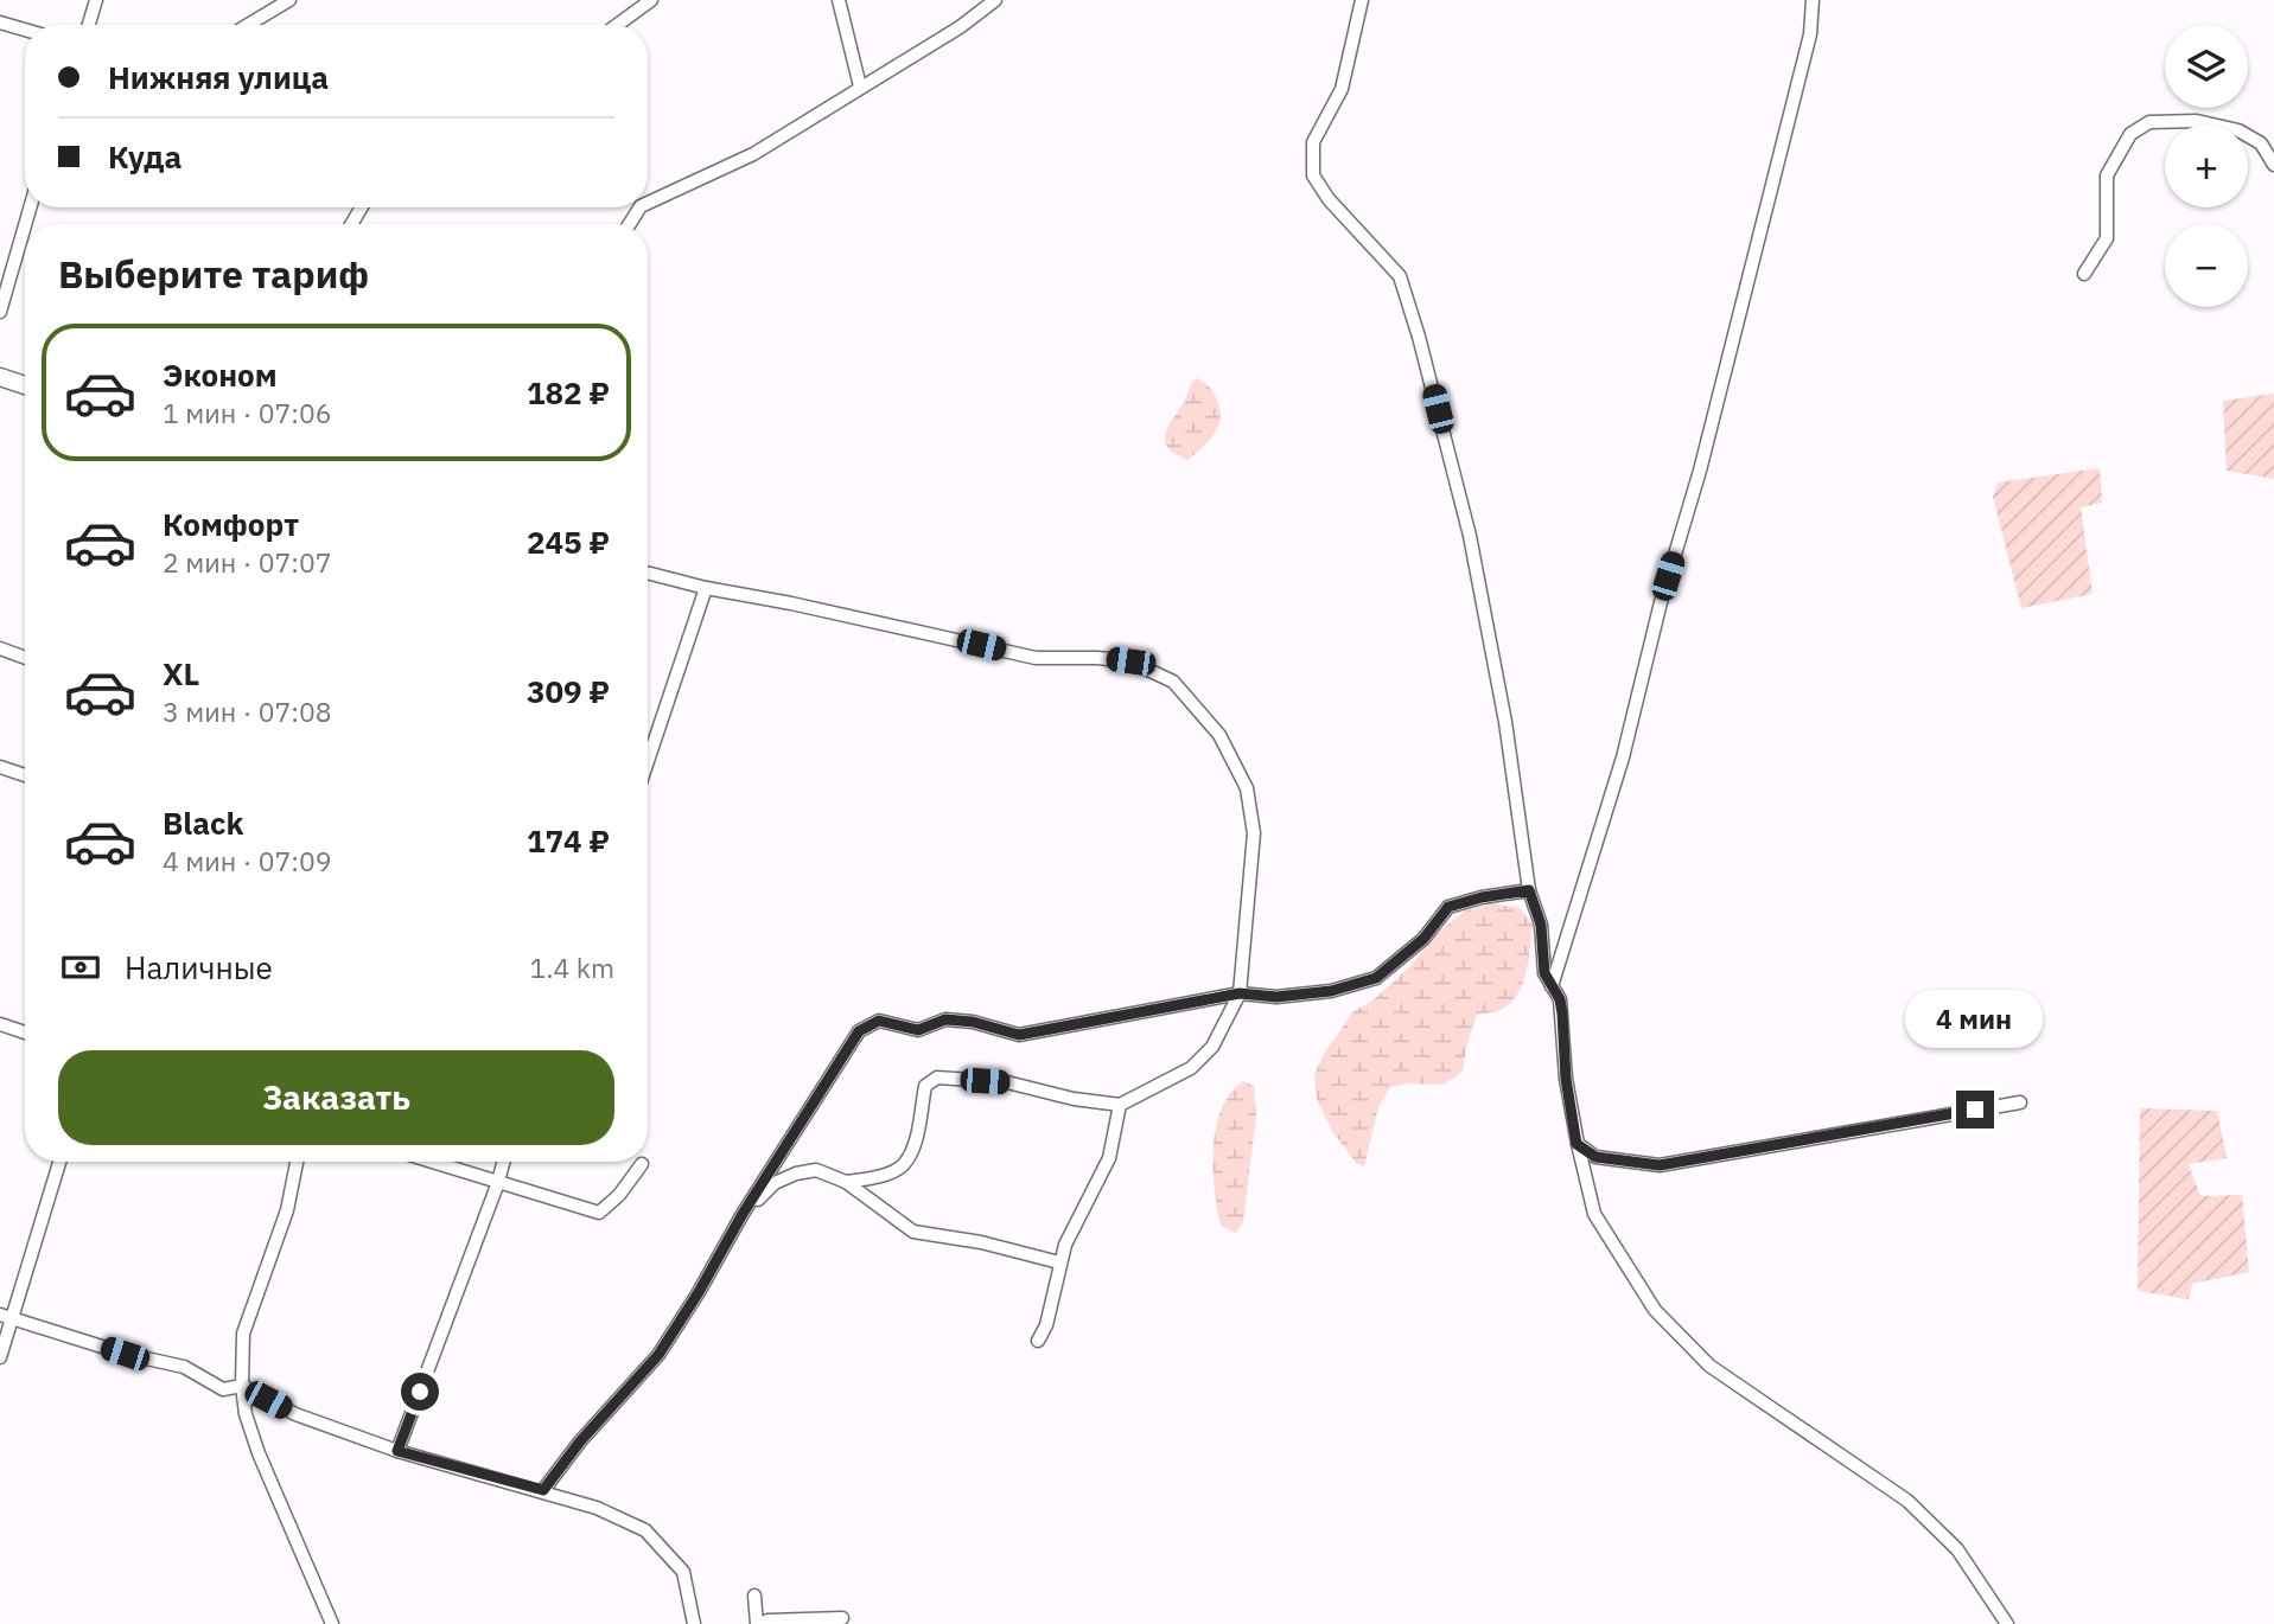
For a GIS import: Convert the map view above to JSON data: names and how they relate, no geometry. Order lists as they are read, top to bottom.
{
  "page": {
    "map_buttons": ["+", "−"],
    "banner": ["Нижняя улица", "Куда"],
    "heading": "Выберите тариф",
    "list": [
      {
        "name": "Эконом",
        "note": "1 мин · 07:06",
        "value": "182 ₽"
      },
      {
        "name": "Комфорт",
        "note": "2 мин · 07:07",
        "value": "245 ₽"
      },
      {
        "name": "XL",
        "note": "3 мин · 07:08",
        "value": "309 ₽"
      },
      {
        "name": "Black",
        "note": "4 мин · 07:09",
        "value": "174 ₽"
      }
    ],
    "pay": ["Наличные", "1.4 km"],
    "bubble": "4 мин",
    "buttons": "Заказать"
  }
}
